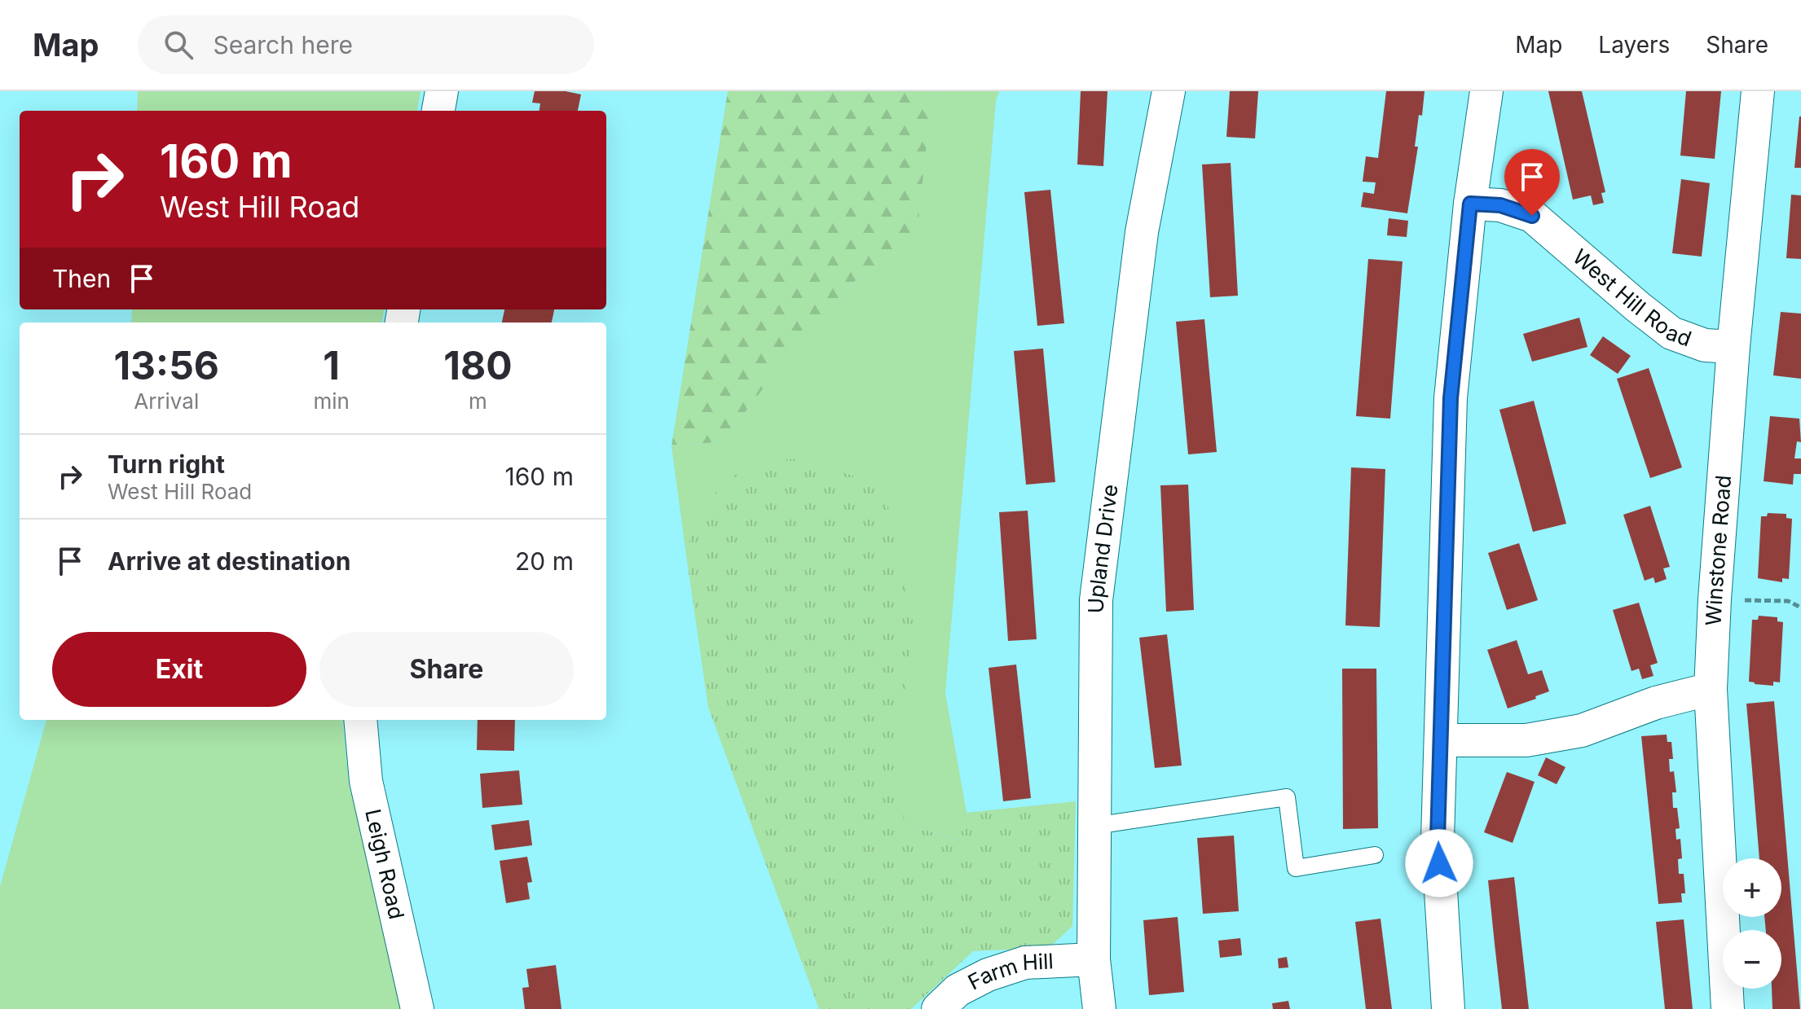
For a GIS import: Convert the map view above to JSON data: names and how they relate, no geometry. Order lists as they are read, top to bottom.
{
  "streets": {
    "street": [
      "West Hill Road",
      "Upland Drive",
      "Winstone Road",
      "Leigh Road",
      "Farm Hill"
    ]
  },
  "crossings": [
    ["West Hill Road", "Winstone Road"],
    ["Upland Drive", "Farm Hill"]
  ],
  "page": {
    "header": "Map",
    "search": "Search here",
    "nav": ["Map", "Layers", "Share"],
    "turn": ["160 m", "West Hill Road"],
    "then": "Then",
    "eta": [
      "13:56",
      "Arrival",
      "1",
      "min",
      "180",
      "m"
    ],
    "list": [
      {
        "name": "Turn right",
        "note": "West Hill Road",
        "value": "160 m"
      },
      {
        "name": "Arrive at destination",
        "value": "20 m"
      }
    ],
    "buttons": ["Exit", "Share"],
    "map_buttons": ["+", "−"]
  }
}
